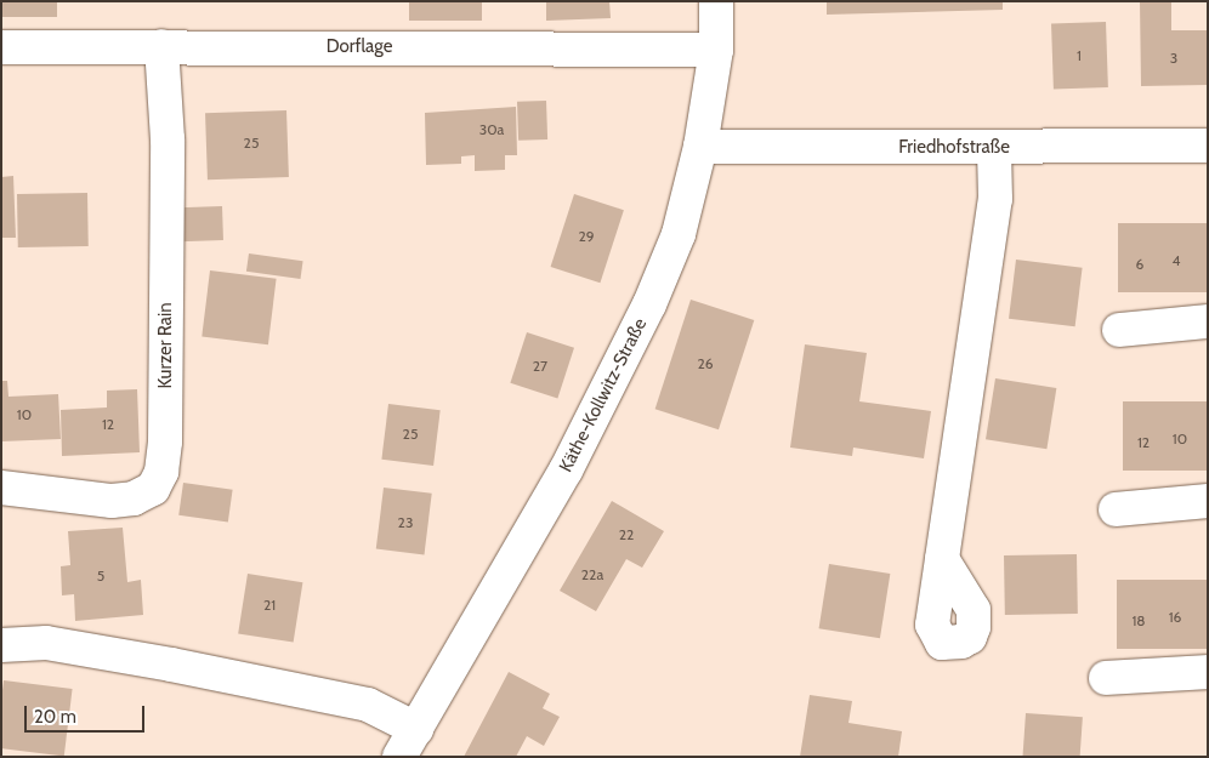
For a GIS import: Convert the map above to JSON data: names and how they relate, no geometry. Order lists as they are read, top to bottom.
{
  "streets": {
    "street": [
      "Dorflage",
      "Friedhofstraße",
      "Kurzer Rain",
      "Käthe-Kollwitz-Straße"
    ]
  },
  "crossings": [
    ["Dorflage", "Kurzer Rain"],
    ["Dorflage", "Käthe-Kollwitz-Straße"],
    ["Friedhofstraße", "Käthe-Kollwitz-Straße"]
  ],
  "house_numbers": [
    "1",
    "3",
    "30a",
    "25",
    "29",
    "4",
    "6",
    "26",
    "27",
    "10",
    "12",
    "25",
    "10",
    "12",
    "23",
    "22",
    "22a",
    "5",
    "21",
    "16",
    "18"
  ],
  "scale_bar": "20 m"
}
